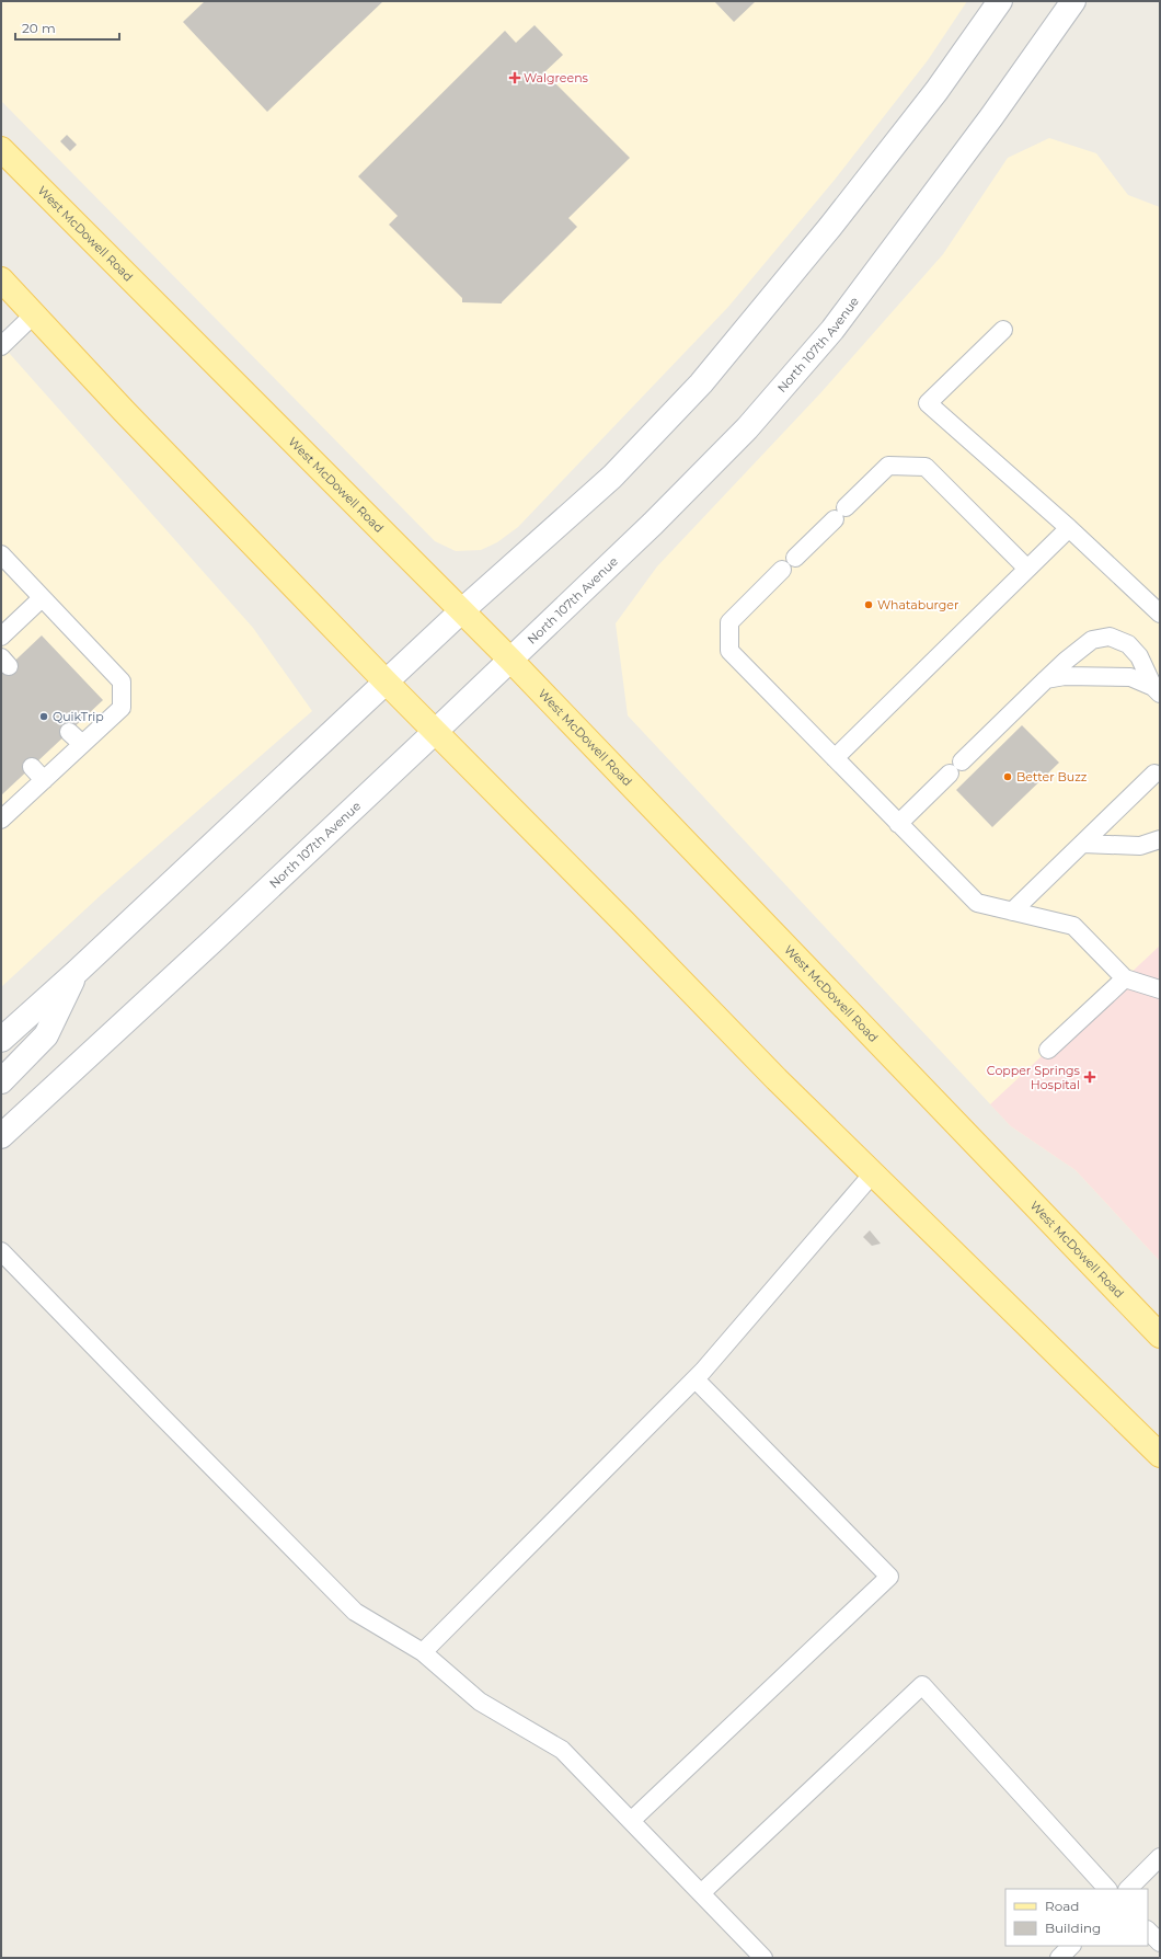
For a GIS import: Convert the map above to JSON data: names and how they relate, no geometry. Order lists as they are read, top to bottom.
{
  "streets": {
    "main road": ["West McDowell Road", "North 107th Avenue"]
  },
  "crossings": [
    ["West McDowell Road", "North 107th Avenue"]
  ],
  "places": {
    "health": ["Walgreens", "Copper Springs Hospital"],
    "other": ["Whataburger", "QuikTrip", "Better Buzz"]
  },
  "legend": ["Road", "Building"],
  "scale_bar": "20 m"
}
